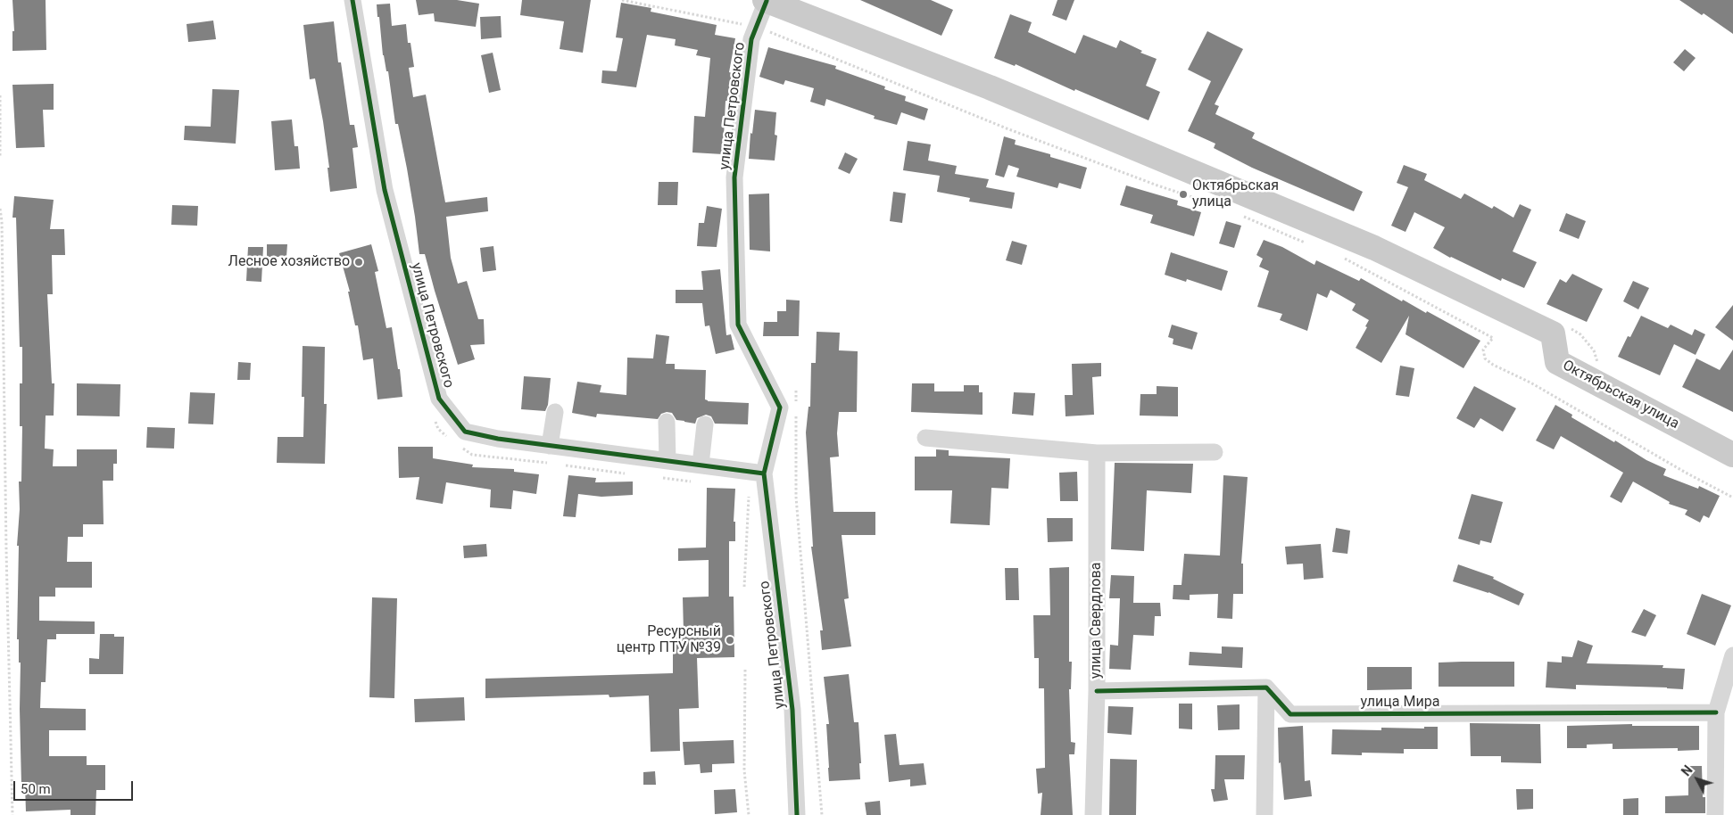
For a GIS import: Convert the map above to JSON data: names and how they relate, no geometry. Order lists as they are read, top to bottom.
{
  "streets": {
    "main road": ["Октябрьская улица"],
    "street": ["улица Петровского", "улица Свердлова", "улица Мира"]
  },
  "crossings": [
    ["улица Петровского", "Октябрьская улица"]
  ],
  "places": ["Октябрьская улица", "Лесное хозяйство", "Ресурсный центр ПТУ №39"],
  "scale_bar": "50 m",
  "north": "top left"
}
